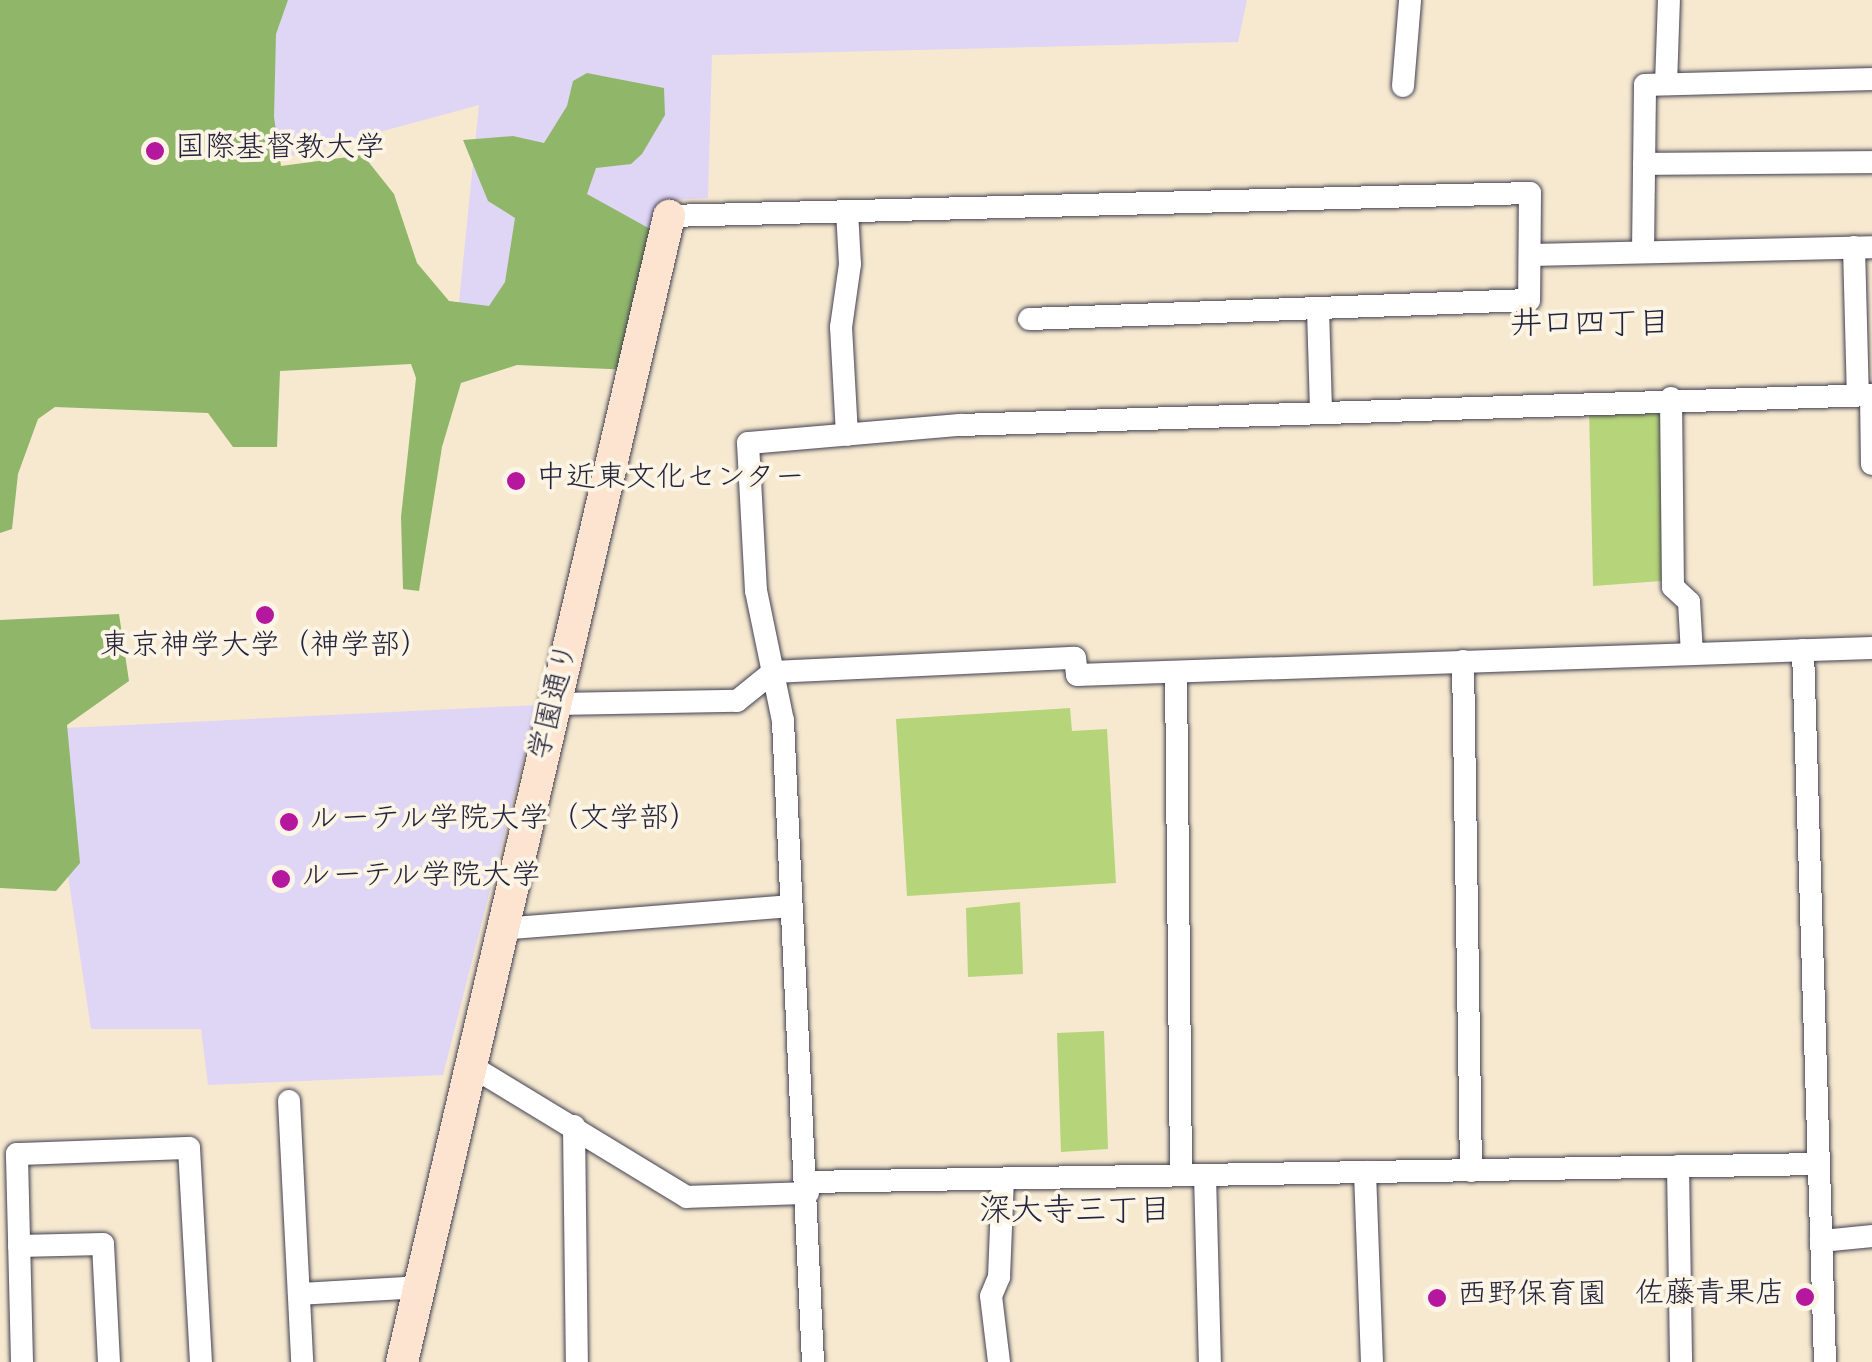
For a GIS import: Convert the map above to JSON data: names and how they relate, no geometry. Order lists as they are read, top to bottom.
{
  "streets": {
    "street": ["学園通り"]
  },
  "districts": ["井口四丁目", "深大寺三丁目"],
  "places": [
    "国際基督教大学",
    "中近東文化センター",
    "東京神学大学（神学部）",
    "ルーテル学院大学（文学部）",
    "ルーテル学院大学",
    "佐藤青果店",
    "西野保育園"
  ]
}
